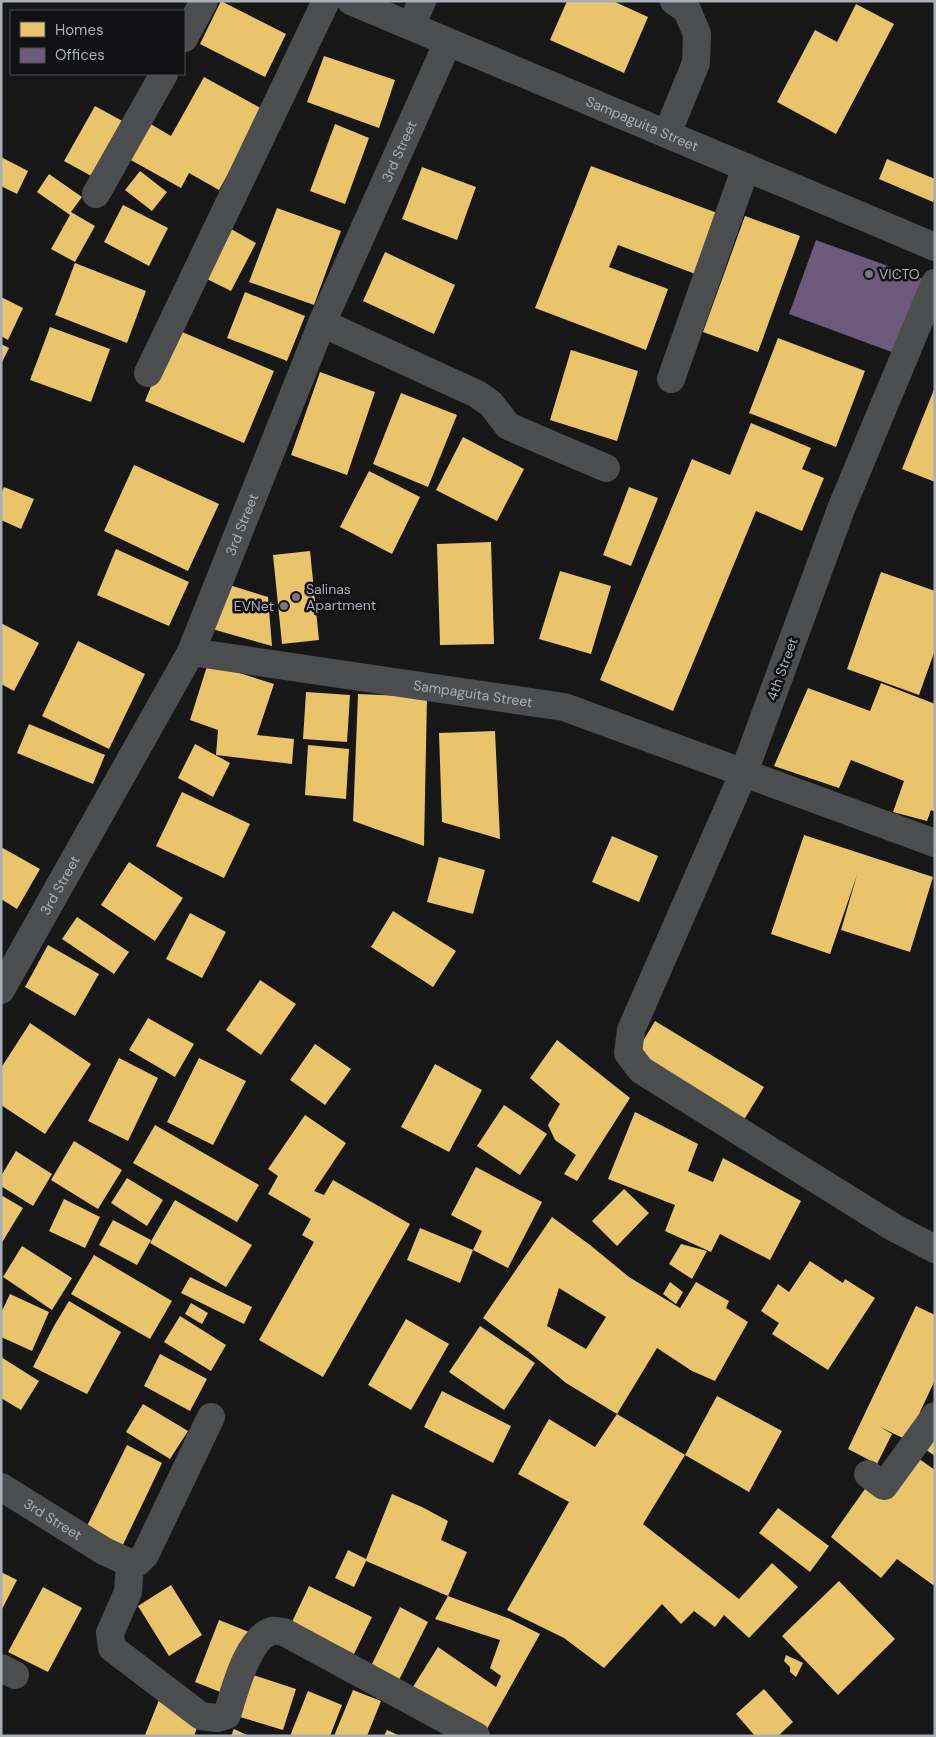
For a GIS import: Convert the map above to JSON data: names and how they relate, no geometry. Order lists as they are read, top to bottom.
{
  "streets": {
    "street": ["Sampaguita Street", "3rd Street", "4th Street"]
  },
  "crossings": [
    ["Sampaguita Street", "3rd Street"],
    ["Sampaguita Street", "4th Street"]
  ],
  "places": ["VICTO", "Salinas Apartment", "EVNet"],
  "legend": ["Homes", "Offices"]
}
